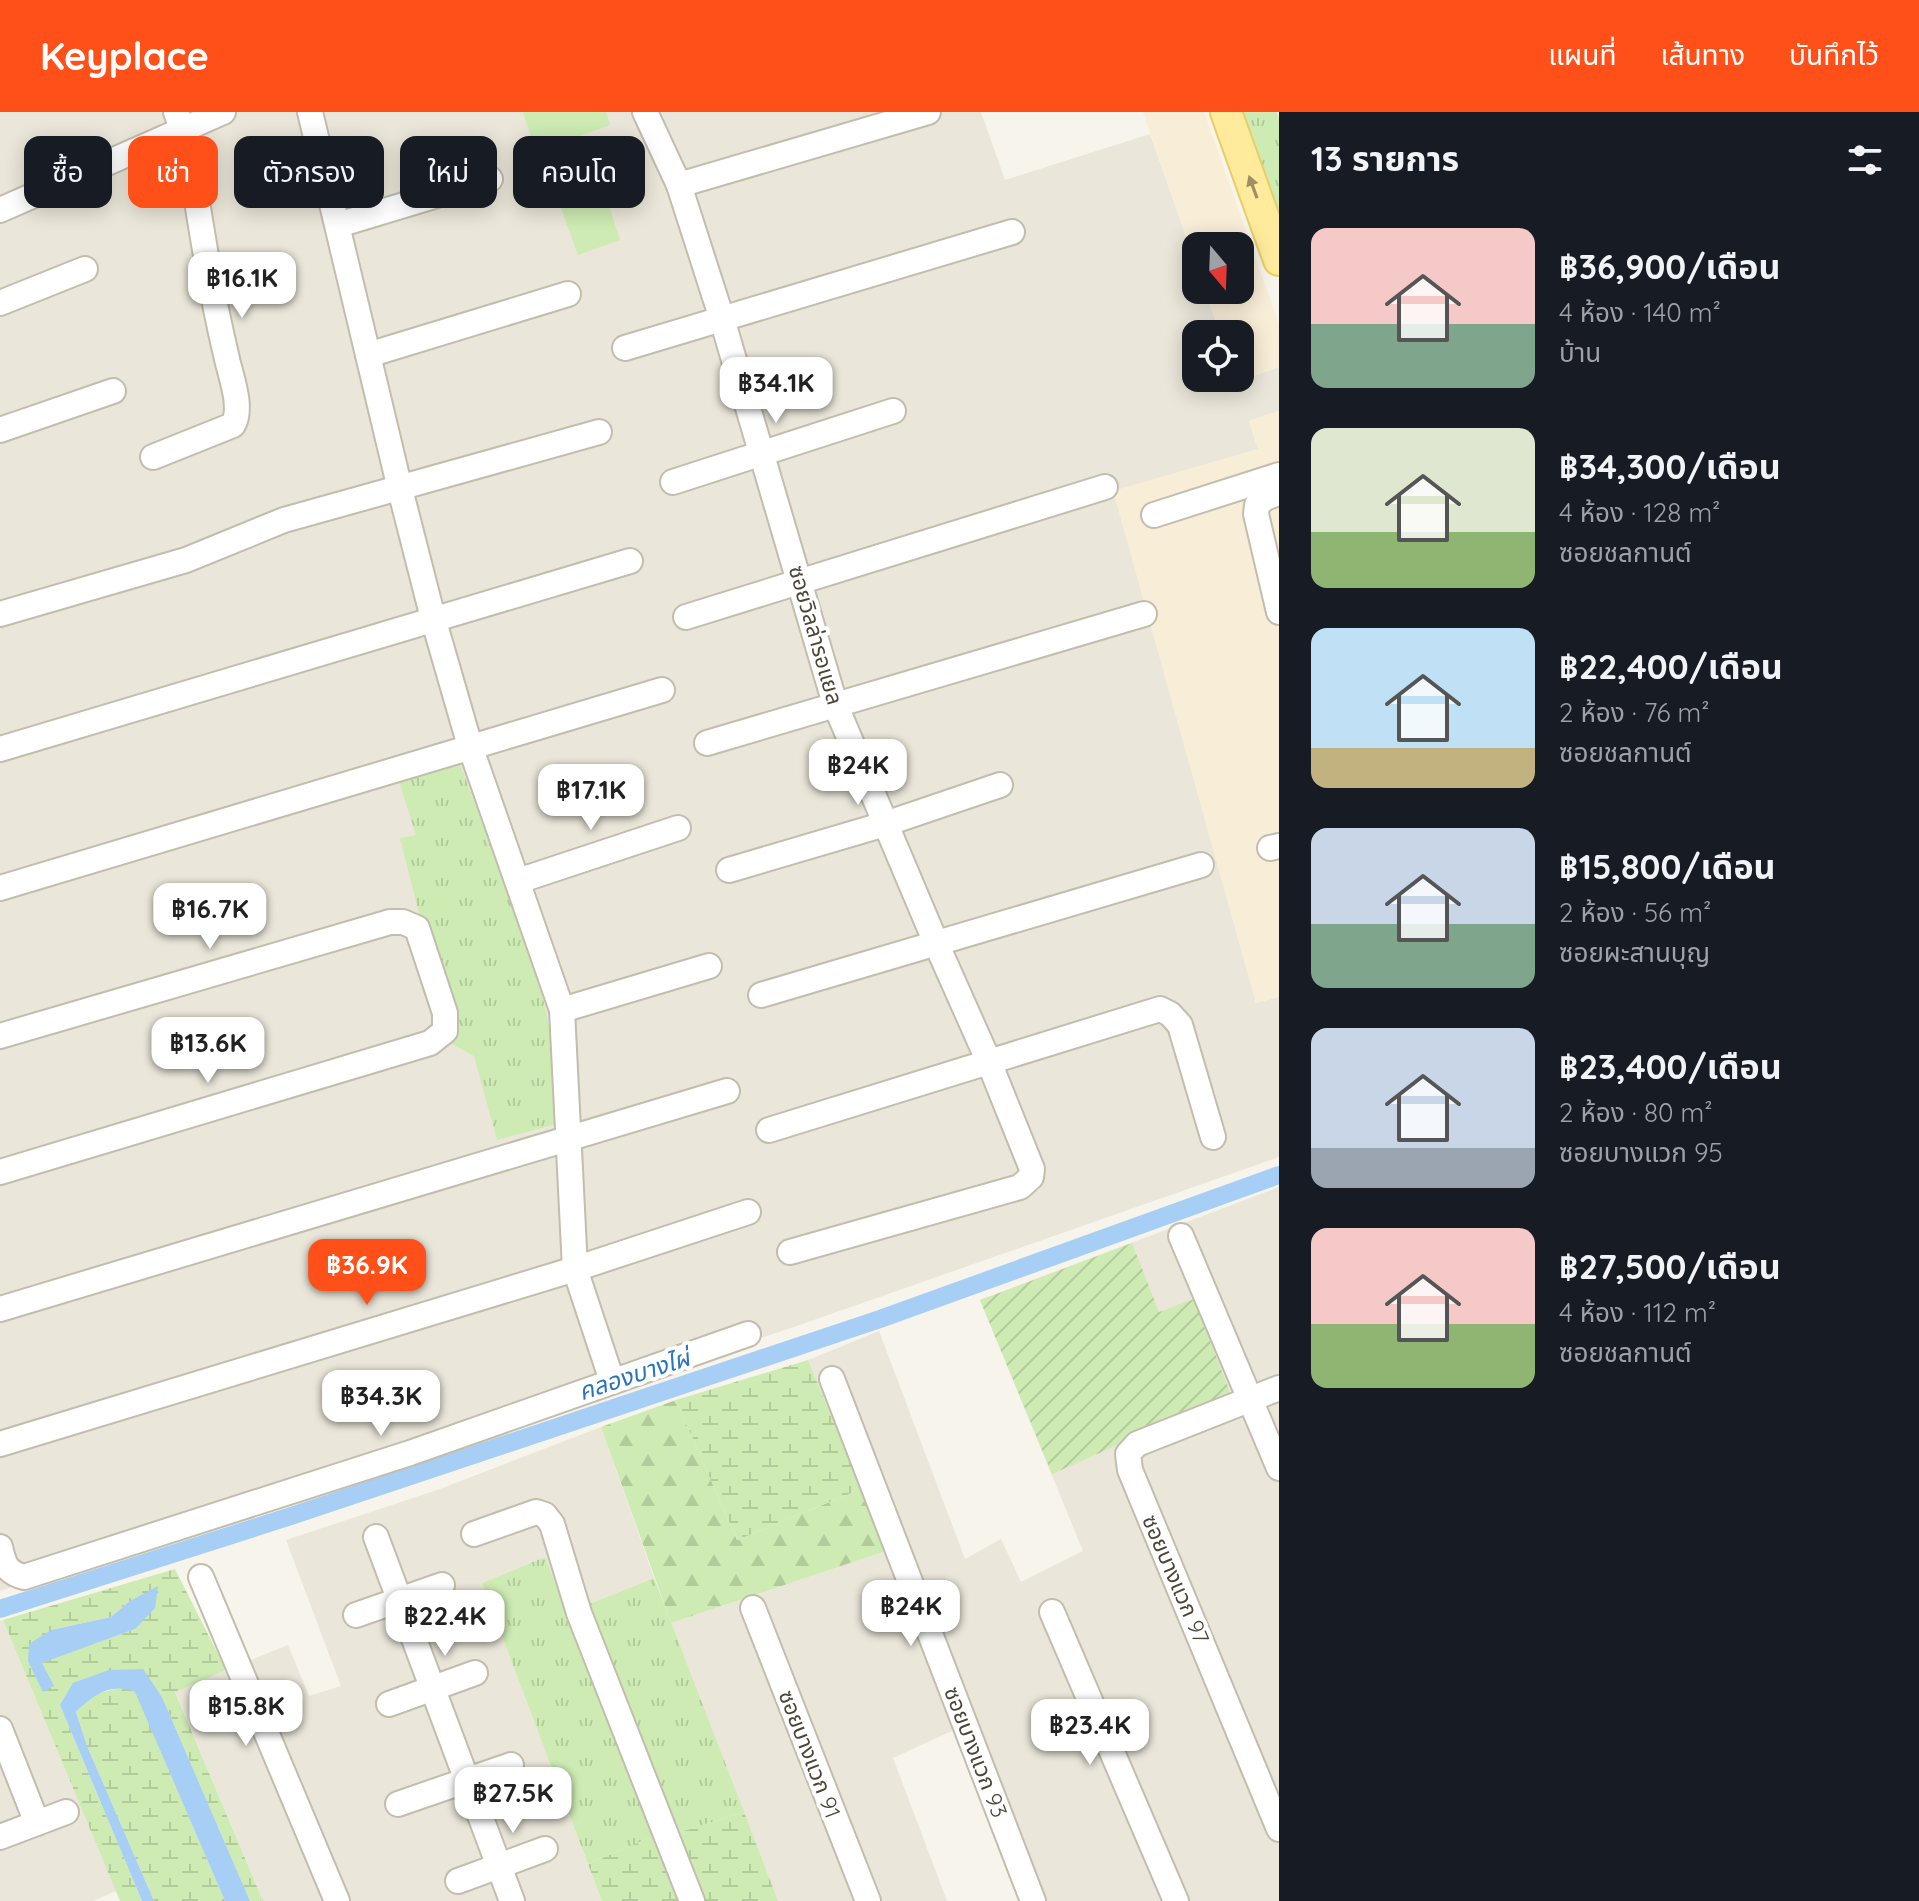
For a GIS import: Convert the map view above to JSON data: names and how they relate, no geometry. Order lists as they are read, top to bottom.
{
  "streets": {
    "street": [
      "ซอยวิลล่ารอแยล",
      "ซอยบางแวก 97",
      "ซอยบางแวก 93",
      "ซอยบางแวก 91"
    ]
  },
  "water": ["คลองบางไผ่"],
  "north": "bottom",
  "page": {
    "header": "Keyplace",
    "nav": ["แผนที่", "เส้นทาง", "บันทึกไว้"],
    "heading": "13 รายการ",
    "chip": [
      "ซื้อ",
      "เช่า",
      "ตัวกรอง",
      "ใหม่",
      "คอนโด"
    ],
    "list": [
      {
        "name": "฿36,900/เดือน",
        "note": "4 ห้อง · 140 m² · บ้าน"
      },
      {
        "name": "฿34,300/เดือน",
        "note": "4 ห้อง · 128 m² · ซอยชลกานต์"
      },
      {
        "name": "฿22,400/เดือน",
        "note": "2 ห้อง · 76 m² · ซอยชลกานต์"
      },
      {
        "name": "฿15,800/เดือน",
        "note": "2 ห้อง · 56 m² · ซอยผะสานบุญ"
      },
      {
        "name": "฿23,400/เดือน",
        "note": "2 ห้อง · 80 m² · ซอยบางแวก 95"
      },
      {
        "name": "฿27,500/เดือน",
        "note": "4 ห้อง · 112 m² · ซอยชลกานต์"
      }
    ],
    "price": [
      "฿16.1K",
      "฿34.1K",
      "฿24K",
      "฿17.1K",
      "฿16.7K",
      "฿13.6K",
      "฿36.9K",
      "฿34.3K",
      "฿24K",
      "฿22.4K",
      "฿15.8K",
      "฿23.4K",
      "฿27.5K"
    ]
  }
}
